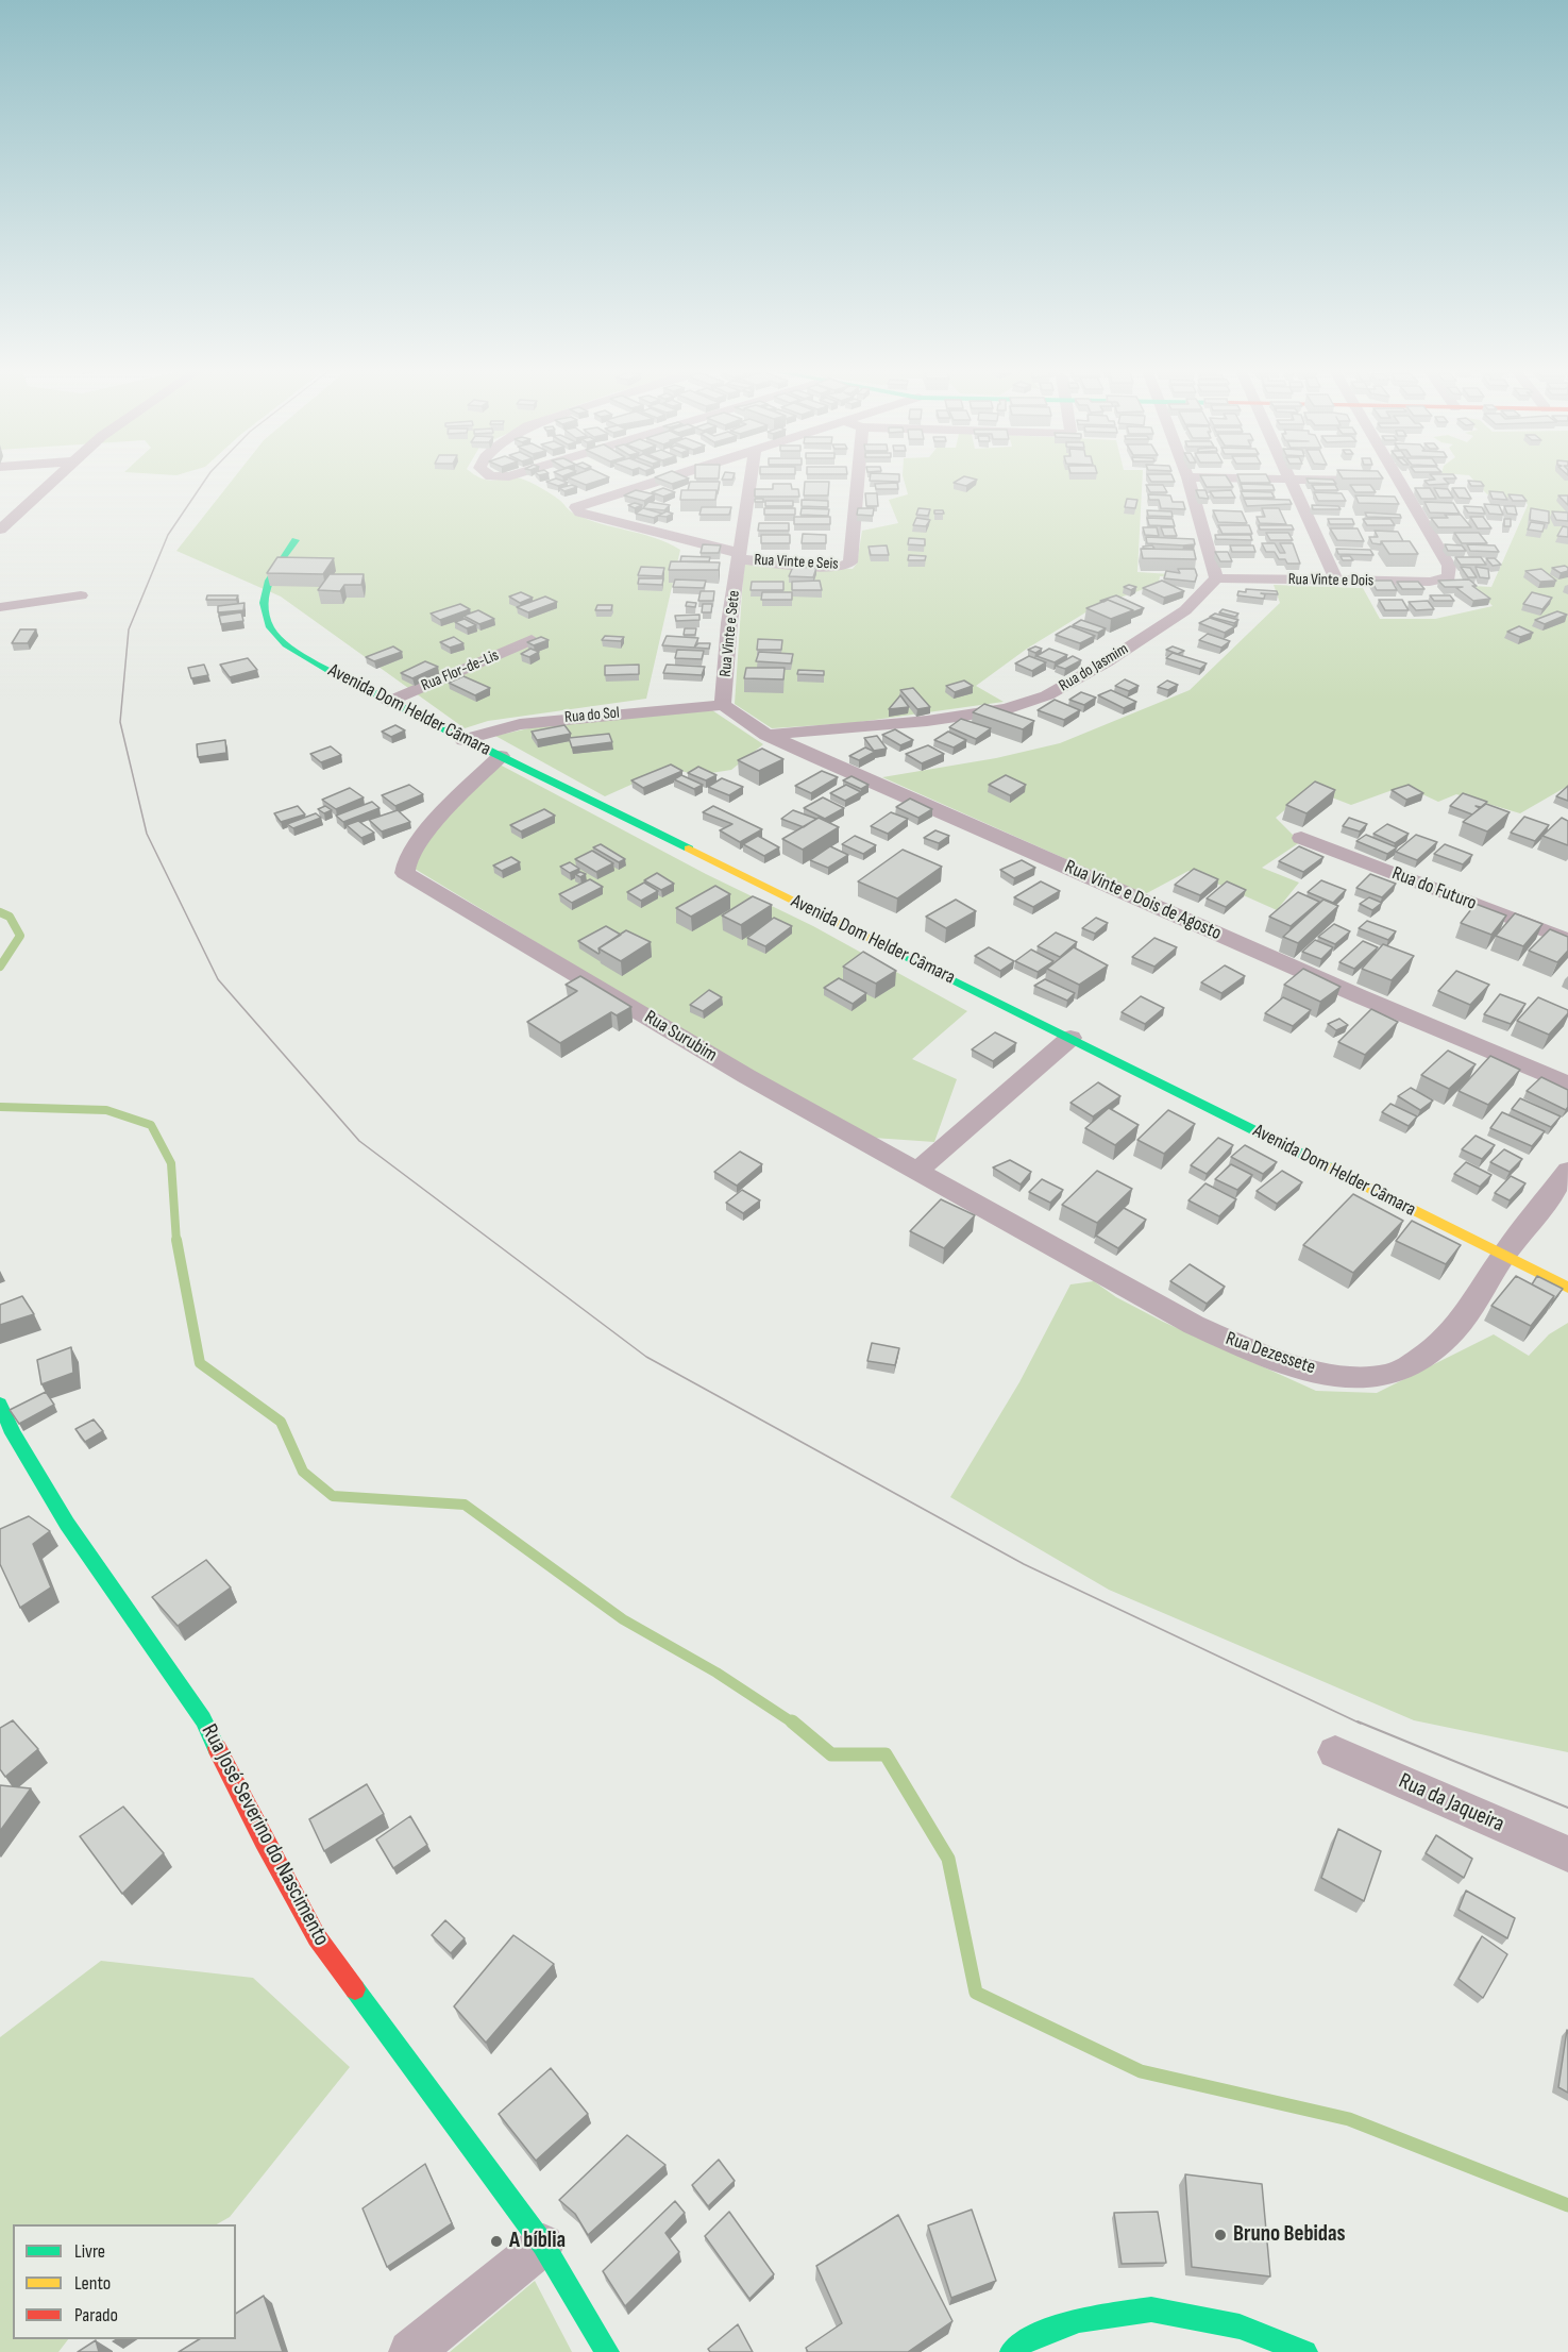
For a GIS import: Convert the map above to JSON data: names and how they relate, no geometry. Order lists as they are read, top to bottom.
{
  "streets": {
    "street": [
      "Rua Vinte e Seis",
      "Rua Vinte e Dois",
      "Rua Vinte e Sete",
      "Rua do Jasmim",
      "Rua Flor-de-Lis",
      "Avenida Dom Helder Câmara",
      "Rua do Sol",
      "Rua do Futuro",
      "Rua Vinte e Dois de Agosto",
      "Rua Surubim",
      "Rua Dezessete",
      "Rua da Jaqueira",
      "Rua José Severino do Nascimento"
    ]
  },
  "crossings": [
    ["Rua Vinte e Seis", "Rua Vinte e Sete"],
    ["Rua Vinte e Dois", "Rua do Jasmim"],
    ["Rua Vinte e Sete", "Rua do Sol"],
    ["Rua Vinte e Sete", "Rua Vinte e Dois de Agosto"],
    ["Rua do Jasmim", "Rua Vinte e Dois de Agosto"],
    ["Rua Flor-de-Lis", "Avenida Dom Helder Câmara"],
    ["Avenida Dom Helder Câmara", "Rua do Sol"],
    ["Avenida Dom Helder Câmara", "Rua Surubim"],
    ["Avenida Dom Helder Câmara", "Rua Dezessete"],
    ["Rua do Sol", "Rua Vinte e Dois de Agosto"],
    ["Rua Surubim", "Rua Dezessete"]
  ],
  "places": ["Bruno Bebidas", "A bíblia"],
  "legend": ["Livre", "Lento", "Parado"]
}
